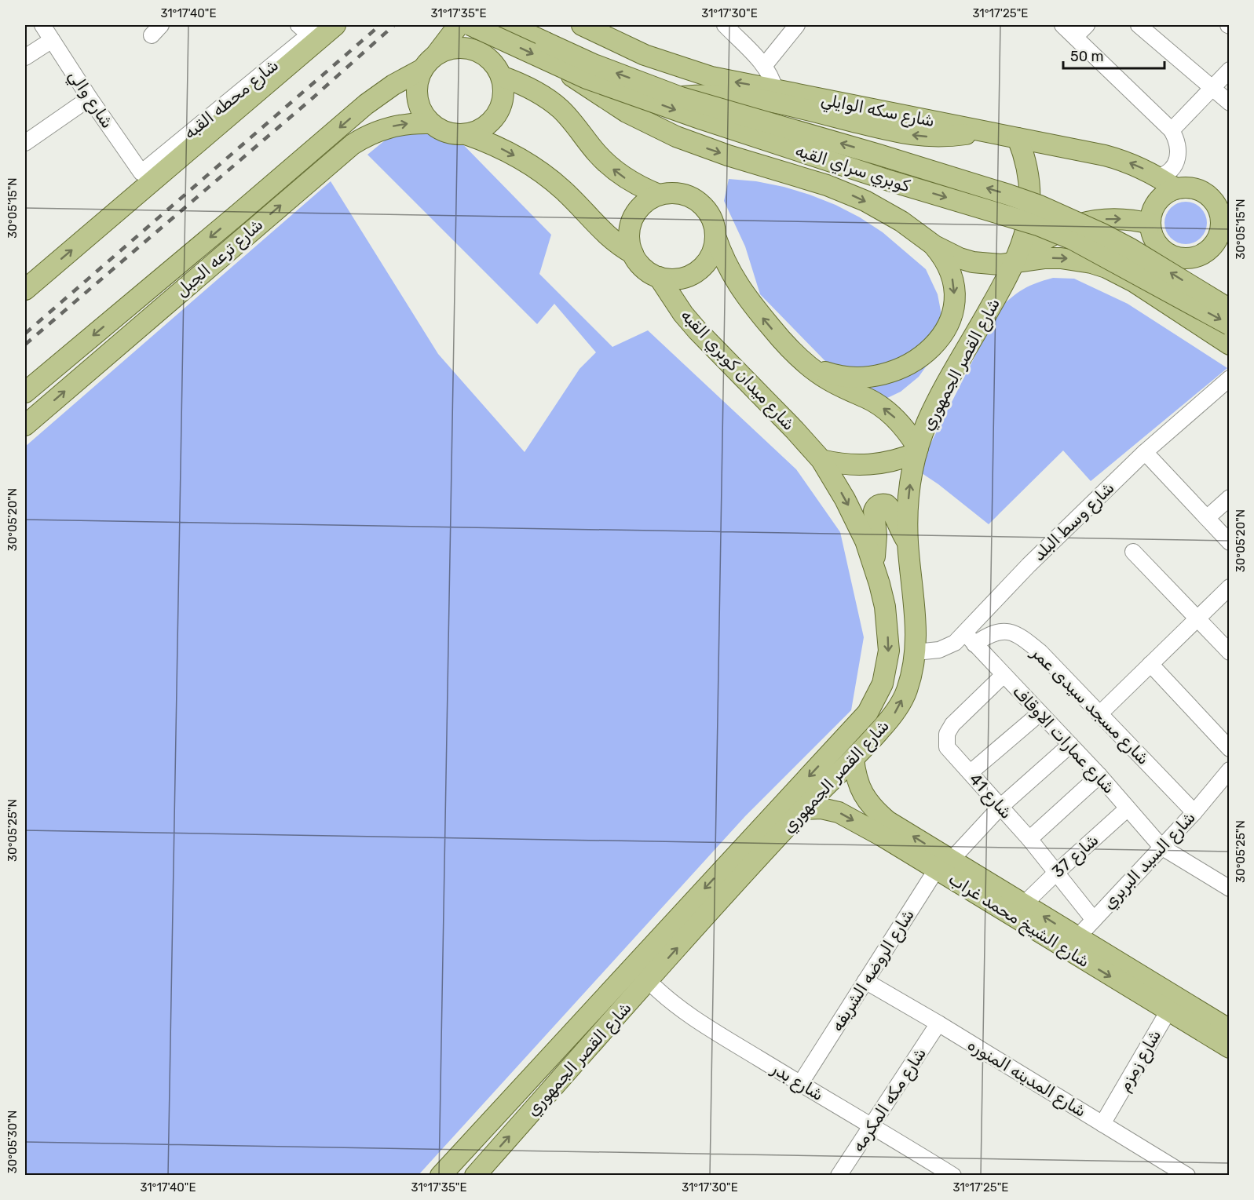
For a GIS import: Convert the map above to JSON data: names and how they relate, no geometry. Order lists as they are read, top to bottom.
{
  "streets": {
    "main road": [
      "شارع سكه الوايلي",
      "كوبري سراي القبه",
      "شارع ترعه الجبل",
      "شارع القصر الجمهوري",
      "شارع ميدان كوبري القبه",
      "شارع الشيخ محمد غراب"
    ],
    "street": [
      "شارع والي",
      "شارع محطه القبه",
      "شارع وسط البلد",
      "شارع مسجد سيدى عمر",
      "شارع عمارات الاوقاف",
      "شارع 41",
      "شارع 37",
      "شارع السيد البربري",
      "شارع الروضه الشريفه",
      "شارع زمزم",
      "شارع المدينه المنوره",
      "شارع بدر",
      "شارع مكه المكرمه"
    ]
  },
  "crossings": [
    ["شارع والي", "شارع محطه القبه"],
    ["شارع سكه الوايلي", "شارع القصر الجمهوري"],
    ["شارع القصر الجمهوري", "شارع ميدان كوبري القبه"],
    ["شارع القصر الجمهوري", "شارع وسط البلد"],
    ["شارع القصر الجمهوري", "شارع الشيخ محمد غراب"],
    ["شارع القصر الجمهوري", "شارع بدر"],
    ["شارع وسط البلد", "شارع مسجد سيدى عمر"],
    ["شارع وسط البلد", "شارع عمارات الاوقاف"],
    ["شارع مسجد سيدى عمر", "شارع عمارات الاوقاف"],
    ["شارع مسجد سيدى عمر", "شارع السيد البربري"],
    ["شارع عمارات الاوقاف", "شارع 41"],
    ["شارع عمارات الاوقاف", "شارع 37"],
    ["شارع عمارات الاوقاف", "شارع السيد البربري"],
    ["شارع عمارات الاوقاف", "شارع الروضه الشريفه"],
    ["شارع 41", "شارع 37"],
    ["شارع 41", "شارع السيد البربري"],
    ["شارع 41", "شارع الروضه الشريفه"],
    ["شارع 37", "شارع الشيخ محمد غراب"],
    ["شارع السيد البربري", "شارع الشيخ محمد غراب"],
    ["شارع الشيخ محمد غراب", "شارع الروضه الشريفه"],
    ["شارع الشيخ محمد غراب", "شارع زمزم"],
    ["شارع الروضه الشريفه", "شارع المدينه المنوره"],
    ["شارع الروضه الشريفه", "شارع بدر"],
    ["شارع زمزم", "شارع المدينه المنوره"],
    ["شارع المدينه المنوره", "شارع مكه المكرمه"],
    ["شارع بدر", "شارع مكه المكرمه"]
  ],
  "scale_bar": "50 m",
  "coordinates": [
    "31°17'40\"E",
    "31°17'35\"E",
    "31°17'30\"E",
    "31°17'25\"E",
    "30°05'15\"N",
    "30°05'20\"N",
    "30°05'25\"N",
    "30°05'30\"N"
  ]
}
